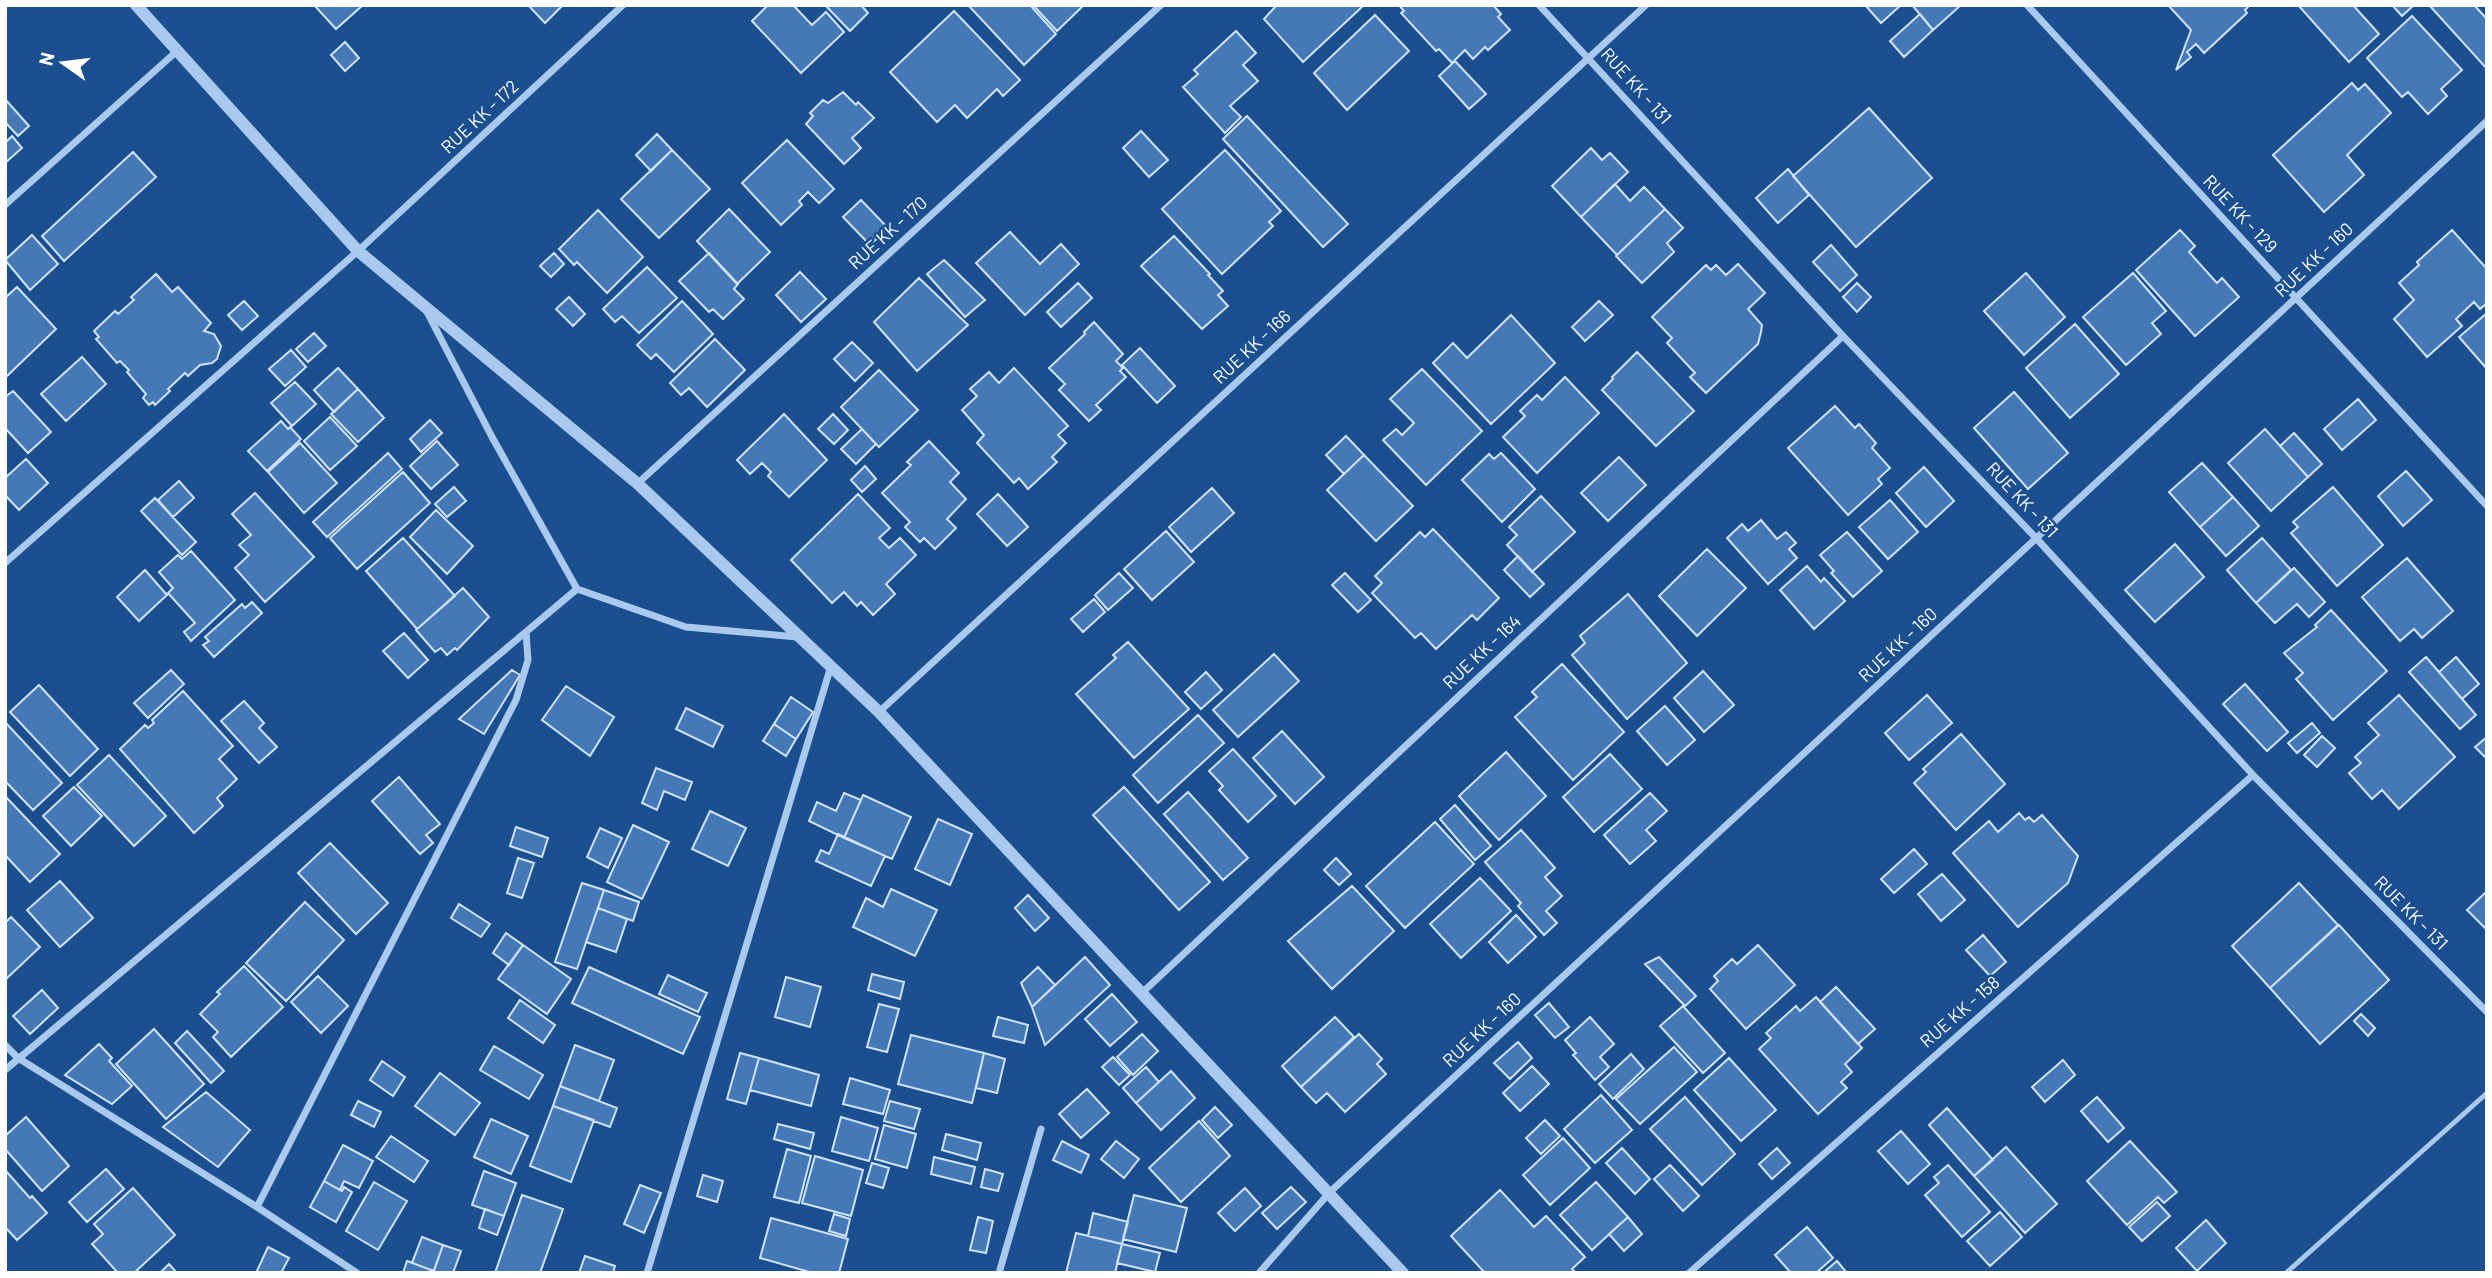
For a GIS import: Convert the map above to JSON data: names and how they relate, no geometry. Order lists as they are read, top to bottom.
{
  "streets": {
    "street": [
      "RUE KK - 131",
      "RUE KK - 172",
      "RUE KK - 129",
      "RUE KK - 170",
      "RUE KK - 160",
      "RUE KK - 166",
      "RUE KK - 164",
      "RUE KK - 158"
    ]
  },
  "crossings": [
    ["RUE KK - 131", "RUE KK - 160"],
    ["RUE KK - 131", "RUE KK - 166"],
    ["RUE KK - 131", "RUE KK - 164"],
    ["RUE KK - 131", "RUE KK - 158"],
    ["RUE KK - 129", "RUE KK - 160"]
  ],
  "north": "left"
}
